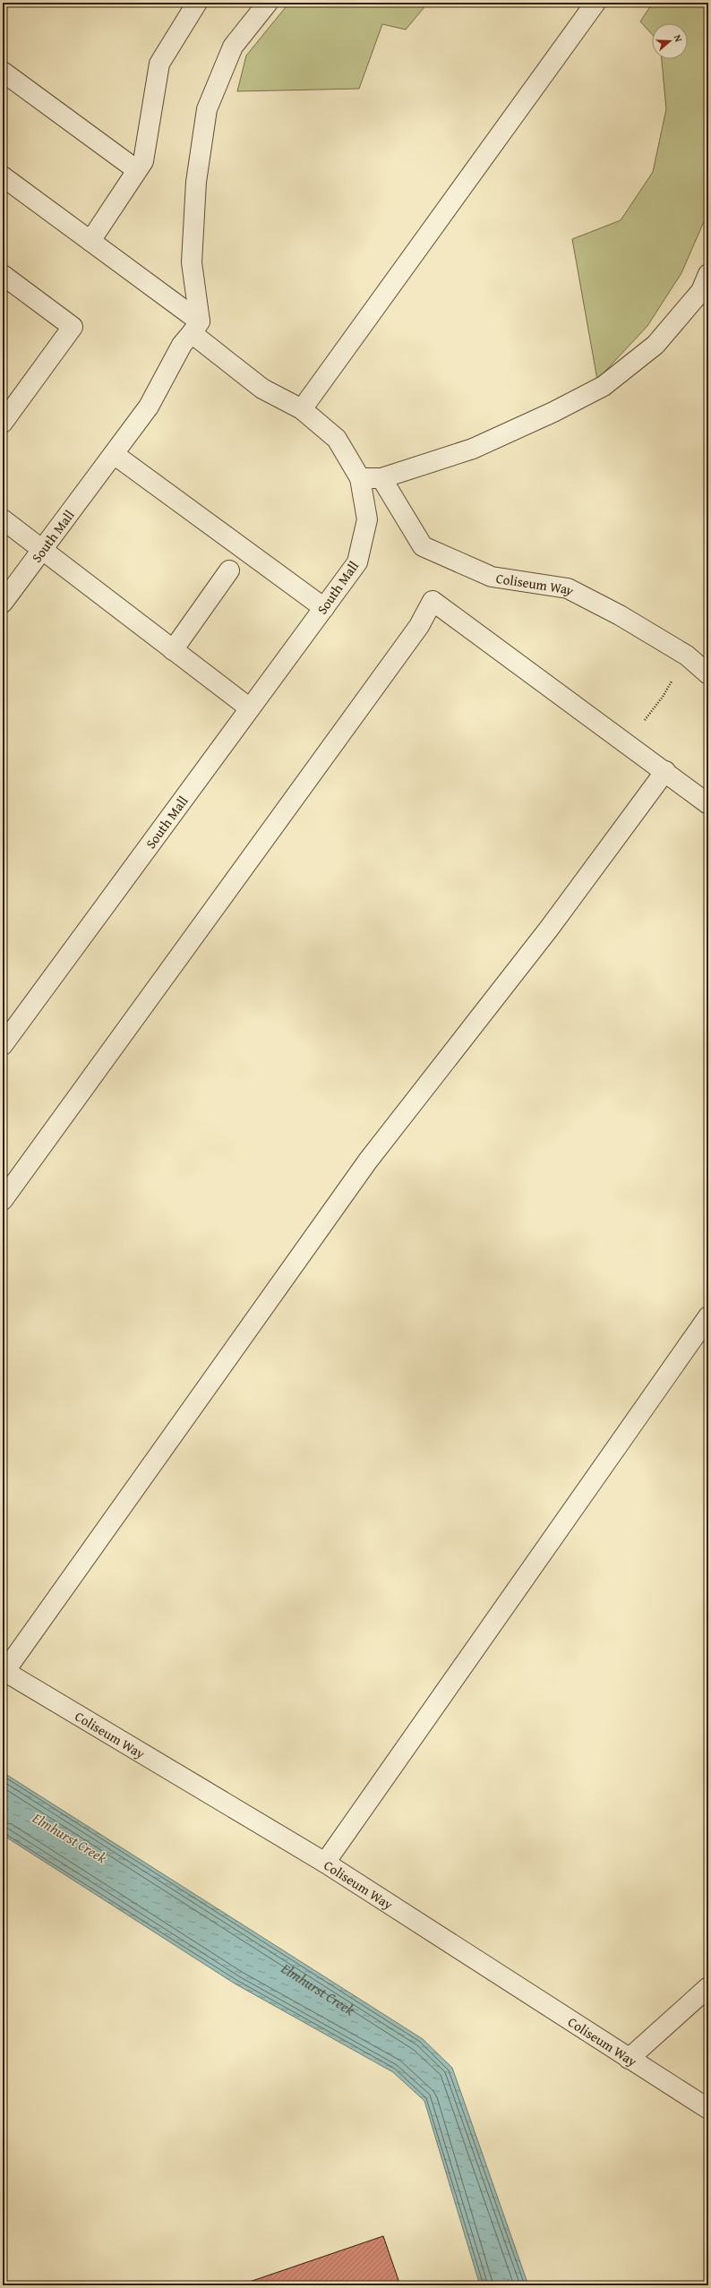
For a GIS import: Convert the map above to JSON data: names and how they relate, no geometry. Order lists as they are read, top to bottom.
{
  "streets": {
    "lane": ["South Mall", "Coliseum Way"]
  },
  "water": ["Elmhurst Creek"],
  "north": "right"
}
